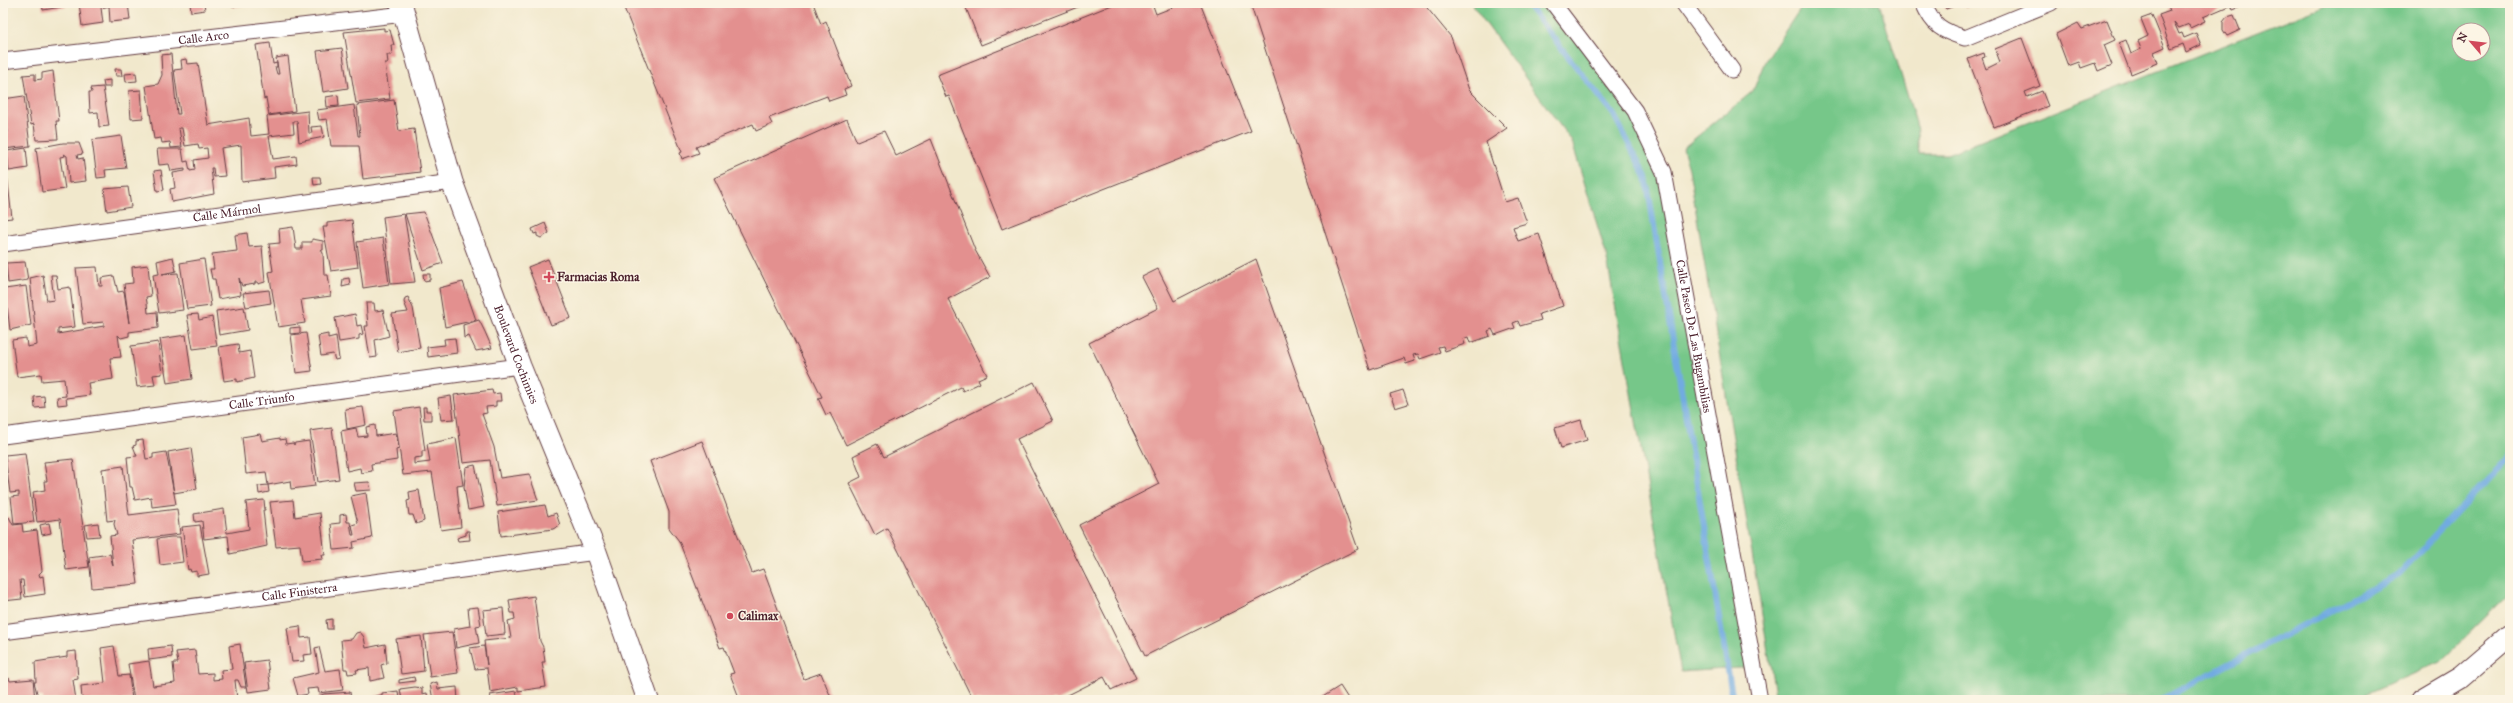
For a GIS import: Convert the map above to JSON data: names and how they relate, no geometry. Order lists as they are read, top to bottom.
{
  "streets": {
    "main road": ["Boulevard Cochimies"],
    "street": [
      "Calle Arco",
      "Calle Mármol",
      "Calle Paseo De Las Bugambilias",
      "Calle Triunfo",
      "Calle Finisterra"
    ]
  },
  "crossings": [
    ["Calle Arco", "Boulevard Cochimies"],
    ["Calle Mármol", "Boulevard Cochimies"],
    ["Boulevard Cochimies", "Calle Triunfo"],
    ["Boulevard Cochimies", "Calle Finisterra"]
  ],
  "places": {
    "health": ["Farmacias Roma"],
    "other": ["Calimax"]
  },
  "north": "top left"
}
